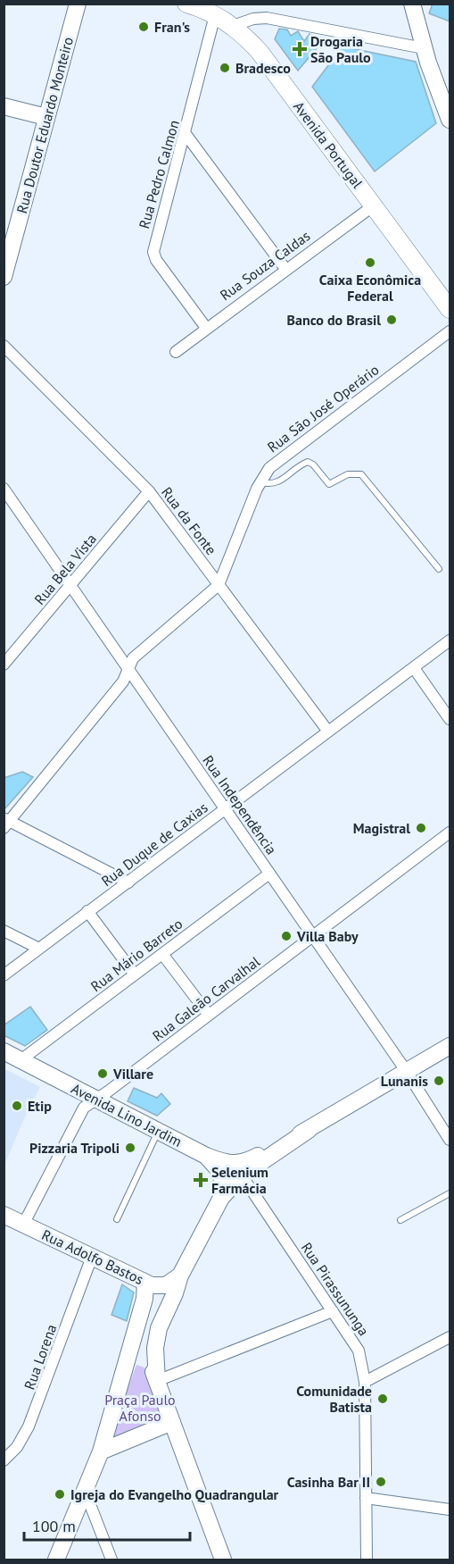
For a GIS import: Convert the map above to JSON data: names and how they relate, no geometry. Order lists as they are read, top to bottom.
{
  "streets": {
    "main road": [
      "Rua Doutor Eduardo Monteiro",
      "Avenida Portugal",
      "Avenida Lino Jardim",
      "Rua Adolfo Bastos"
    ],
    "street": [
      "Rua Pedro Calmon",
      "Rua Souza Caldas",
      "Rua São José Operário",
      "Rua da Fonte",
      "Rua Bela Vista",
      "Rua Independência",
      "Rua Duque de Caxias",
      "Rua Mário Barreto",
      "Rua Galeão Carvalhal",
      "Rua Pirassununga",
      "Rua Lorena"
    ]
  },
  "crossings": [
    ["Avenida Portugal", "Rua Pedro Calmon"],
    ["Avenida Portugal", "Rua Souza Caldas"],
    ["Rua Pedro Calmon", "Rua Souza Caldas"],
    ["Rua São José Operário", "Rua da Fonte"],
    ["Rua São José Operário", "Rua Independência"],
    ["Rua da Fonte", "Rua Bela Vista"],
    ["Rua da Fonte", "Rua Duque de Caxias"],
    ["Rua Bela Vista", "Rua Independência"],
    ["Rua Independência", "Rua Duque de Caxias"],
    ["Rua Independência", "Rua Mário Barreto"],
    ["Rua Independência", "Rua Galeão Carvalhal"],
    ["Rua Mário Barreto", "Avenida Lino Jardim"],
    ["Rua Galeão Carvalhal", "Avenida Lino Jardim"],
    ["Rua Galeão Carvalhal", "Rua Adolfo Bastos"],
    ["Rua Adolfo Bastos", "Rua Lorena"]
  ],
  "parks": ["Praça Paulo Afonso"],
  "places": {
    "other": [
      "Fran's",
      "Bradesco",
      "Caixa Econômica Federal",
      "Banco do Brasil",
      "Magistral",
      "Villa Baby",
      "Villare",
      "Lunanis",
      "Etip",
      "Pizzaria Tripoli",
      "Comunidade Batista",
      "Casinha Bar II",
      "Igreja do Evangelho Quadrangular"
    ],
    "health": ["Drogaria São Paulo", "Selenium Farmácia"]
  },
  "scale_bar": "100 m"
}
